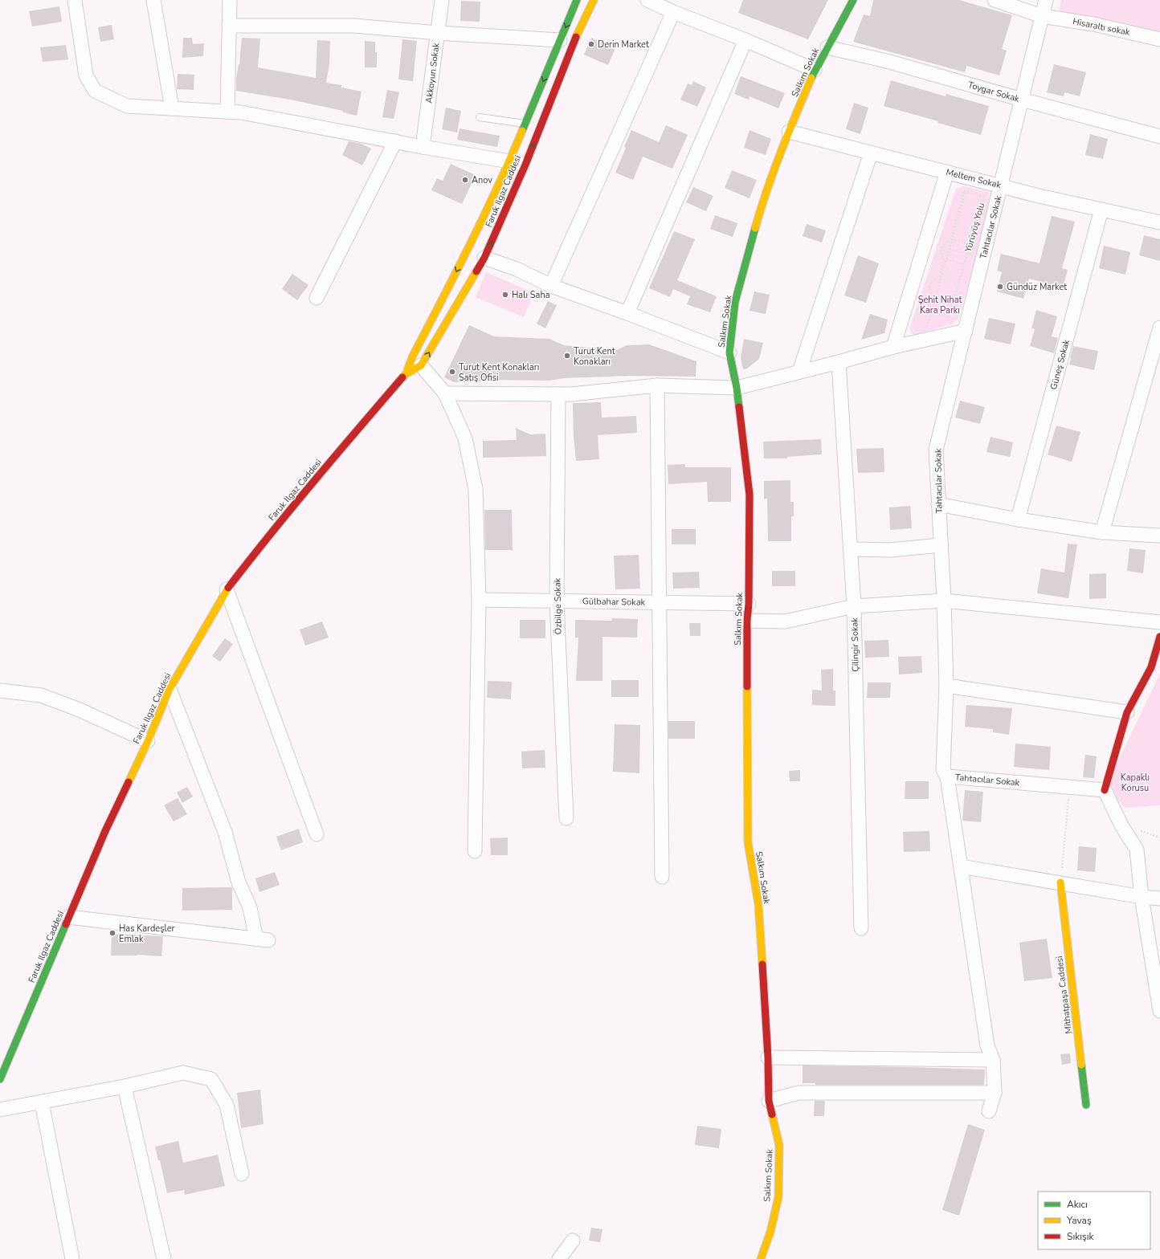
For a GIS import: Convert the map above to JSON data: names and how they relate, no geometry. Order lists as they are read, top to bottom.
{
  "streets": {
    "street": [
      "Hisaraltı sokak",
      "Salkım Sokak",
      "Akkoyun Sokak",
      "Toygar Sokak",
      "Meltem Sokak",
      "Faruk Ilgaz Caddesi",
      "Tahtacılar Sokak",
      "Güneş Sokak",
      "Gülbahar Sokak",
      "Özbilge Sokak",
      "Çilingir Sokak",
      "Mithatpaşa Caddesi"
    ],
    "path": ["Yürüyüş Yolu"]
  },
  "crossings": [
    ["Hisaraltı sokak", "Tahtacılar Sokak"],
    ["Salkım Sokak", "Toygar Sokak"],
    ["Salkım Sokak", "Meltem Sokak"],
    ["Salkım Sokak", "Gülbahar Sokak"],
    ["Toygar Sokak", "Tahtacılar Sokak"],
    ["Meltem Sokak", "Tahtacılar Sokak"],
    ["Meltem Sokak", "Güneş Sokak"],
    ["Gülbahar Sokak", "Özbilge Sokak"]
  ],
  "parks": ["Şehit Nihat Kara Parkı", "Kapaklı Korusu"],
  "places": [
    "Derin Market",
    "Anov",
    "Gündüz Market",
    "Halı Saha",
    "Turut Kent Konakları",
    "Turut Kent Konakları Satış Ofisi",
    "Has Kardeşler Emlak"
  ],
  "legend": ["Akıcı", "Yavaş", "Sıkışık"]
}
